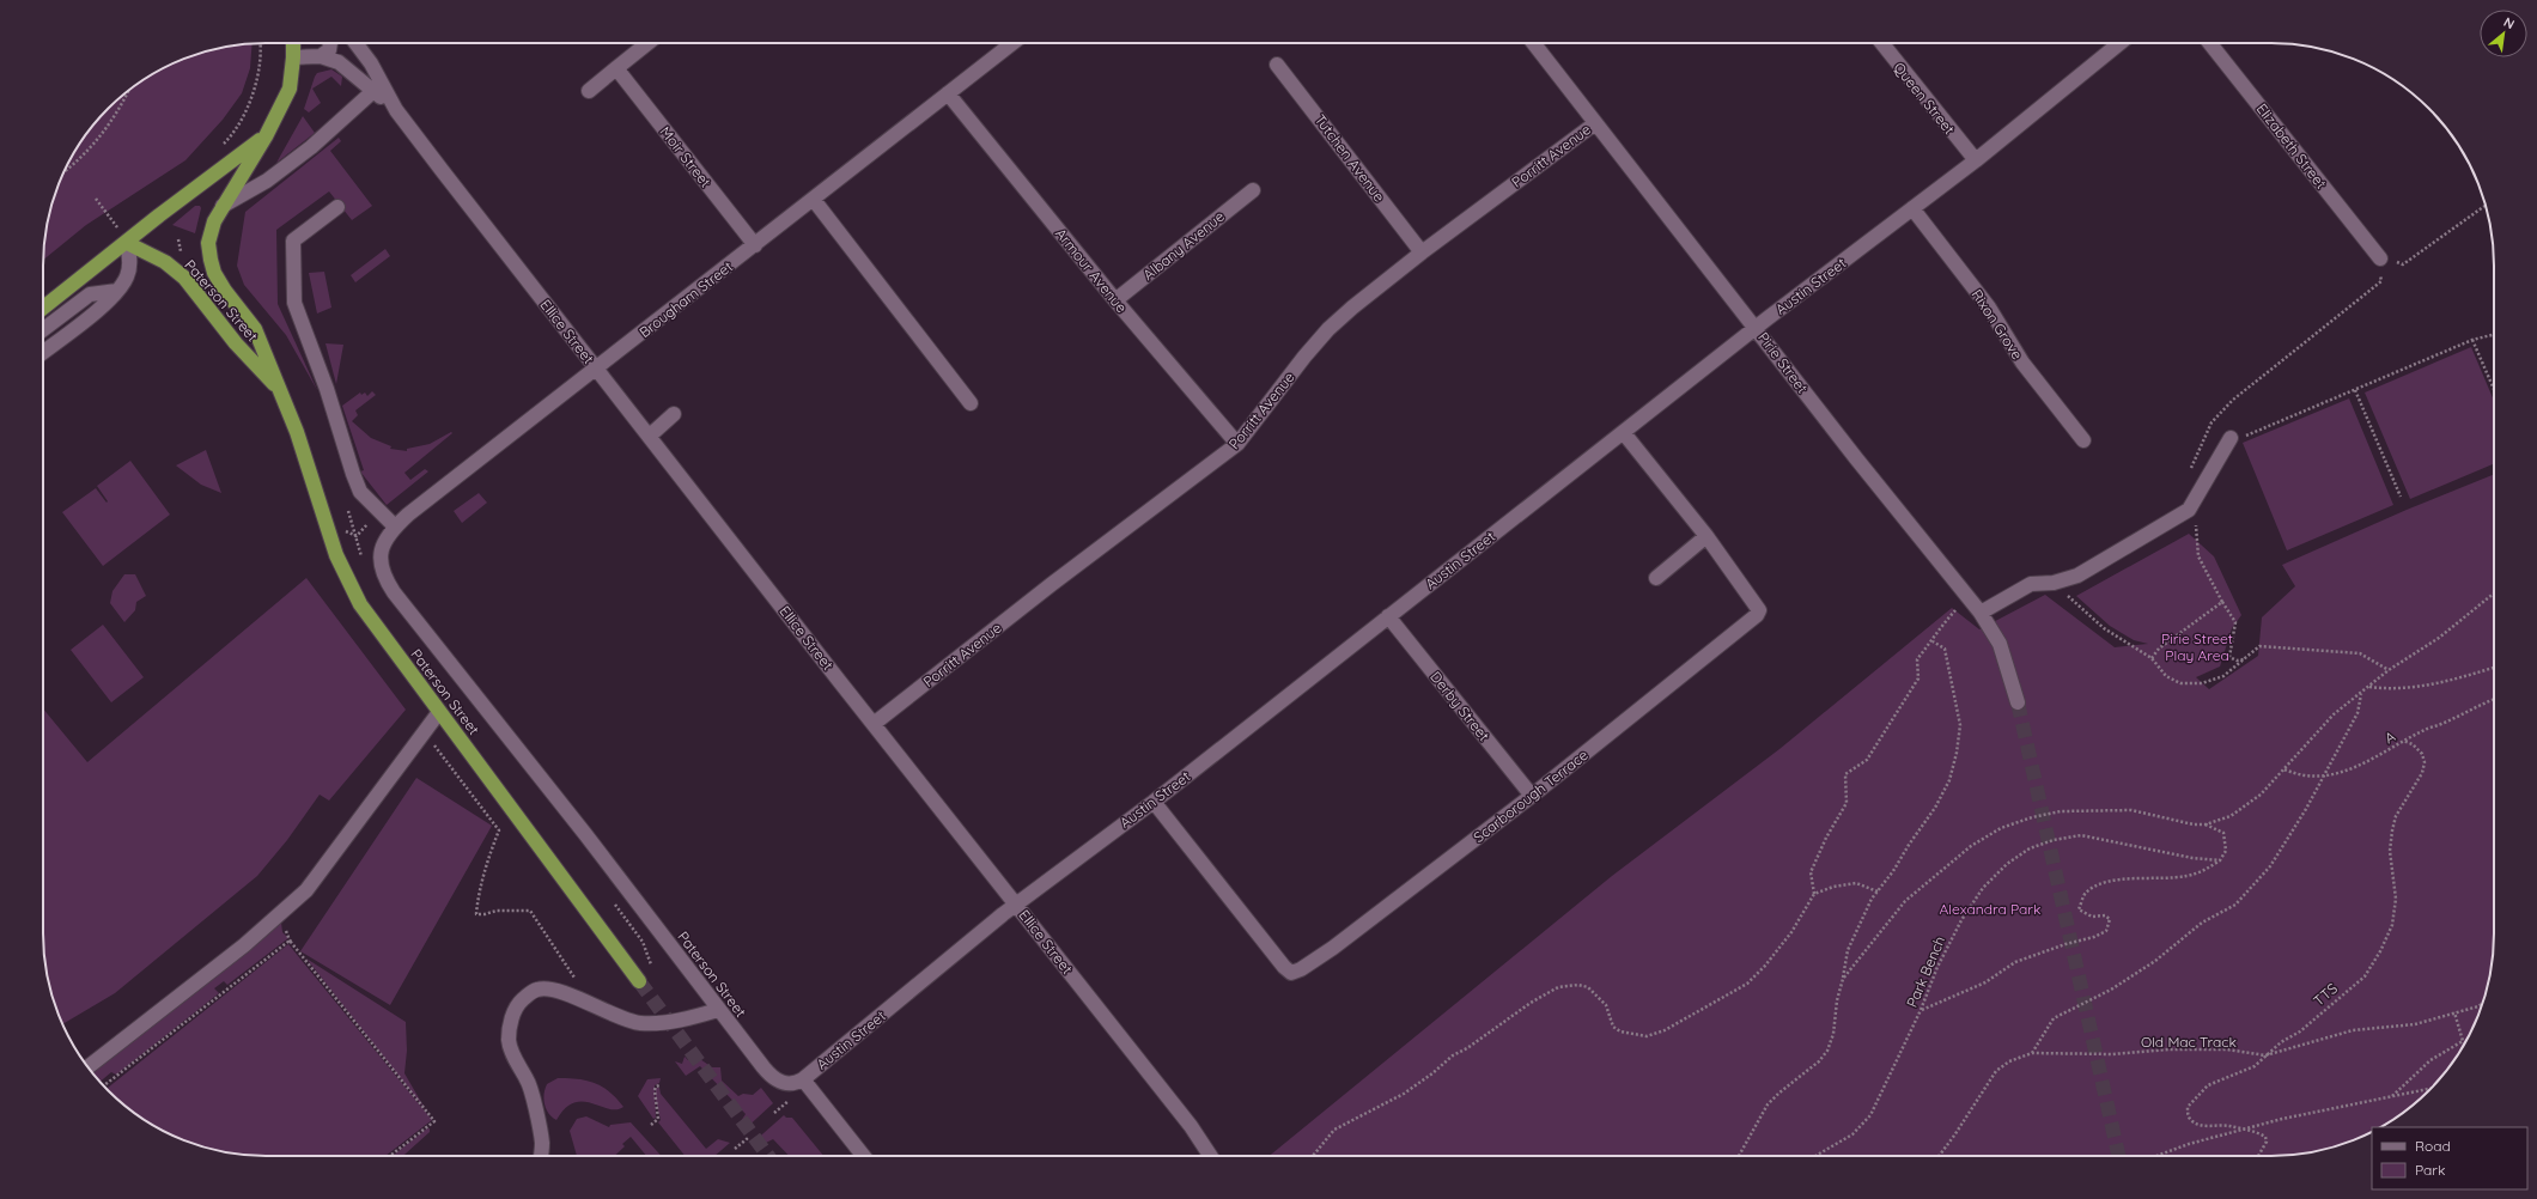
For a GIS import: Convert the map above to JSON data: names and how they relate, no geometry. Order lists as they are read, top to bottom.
{
  "streets": {
    "highway": ["Paterson Street"],
    "street": [
      "Queen Street",
      "Elizabeth Street",
      "Porritt Avenue",
      "Moir Street",
      "Tutchen Avenue",
      "Albany Avenue",
      "Armour Avenue",
      "Austin Street",
      "Brougham Street",
      "Rixon Grove",
      "Ellice Street",
      "Pirie Street",
      "Derby Street",
      "Scarborough Terrace"
    ],
    "path": [
      "A",
      "Park Bench",
      "TTS",
      "Old Mac Track"
    ]
  },
  "crossings": [
    ["Queen Street", "Austin Street"],
    ["Porritt Avenue", "Tutchen Avenue"],
    ["Porritt Avenue", "Armour Avenue"],
    ["Porritt Avenue", "Ellice Street"],
    ["Porritt Avenue", "Pirie Street"],
    ["Moir Street", "Brougham Street"],
    ["Albany Avenue", "Armour Avenue"],
    ["Armour Avenue", "Brougham Street"],
    ["Austin Street", "Paterson Street"],
    ["Austin Street", "Rixon Grove"],
    ["Austin Street", "Ellice Street"],
    ["Austin Street", "Pirie Street"],
    ["Austin Street", "Derby Street"],
    ["Austin Street", "Scarborough Terrace"],
    ["Brougham Street", "Paterson Street"],
    ["Brougham Street", "Ellice Street"],
    ["Paterson Street", "Ellice Street"],
    ["Derby Street", "Scarborough Terrace"],
    ["A", "TTS"],
    ["TTS", "Old Mac Track"]
  ],
  "parks": ["Pirie Street Play Area", "Alexandra Park"],
  "legend": ["Road", "Park"],
  "north": "top right"
}
